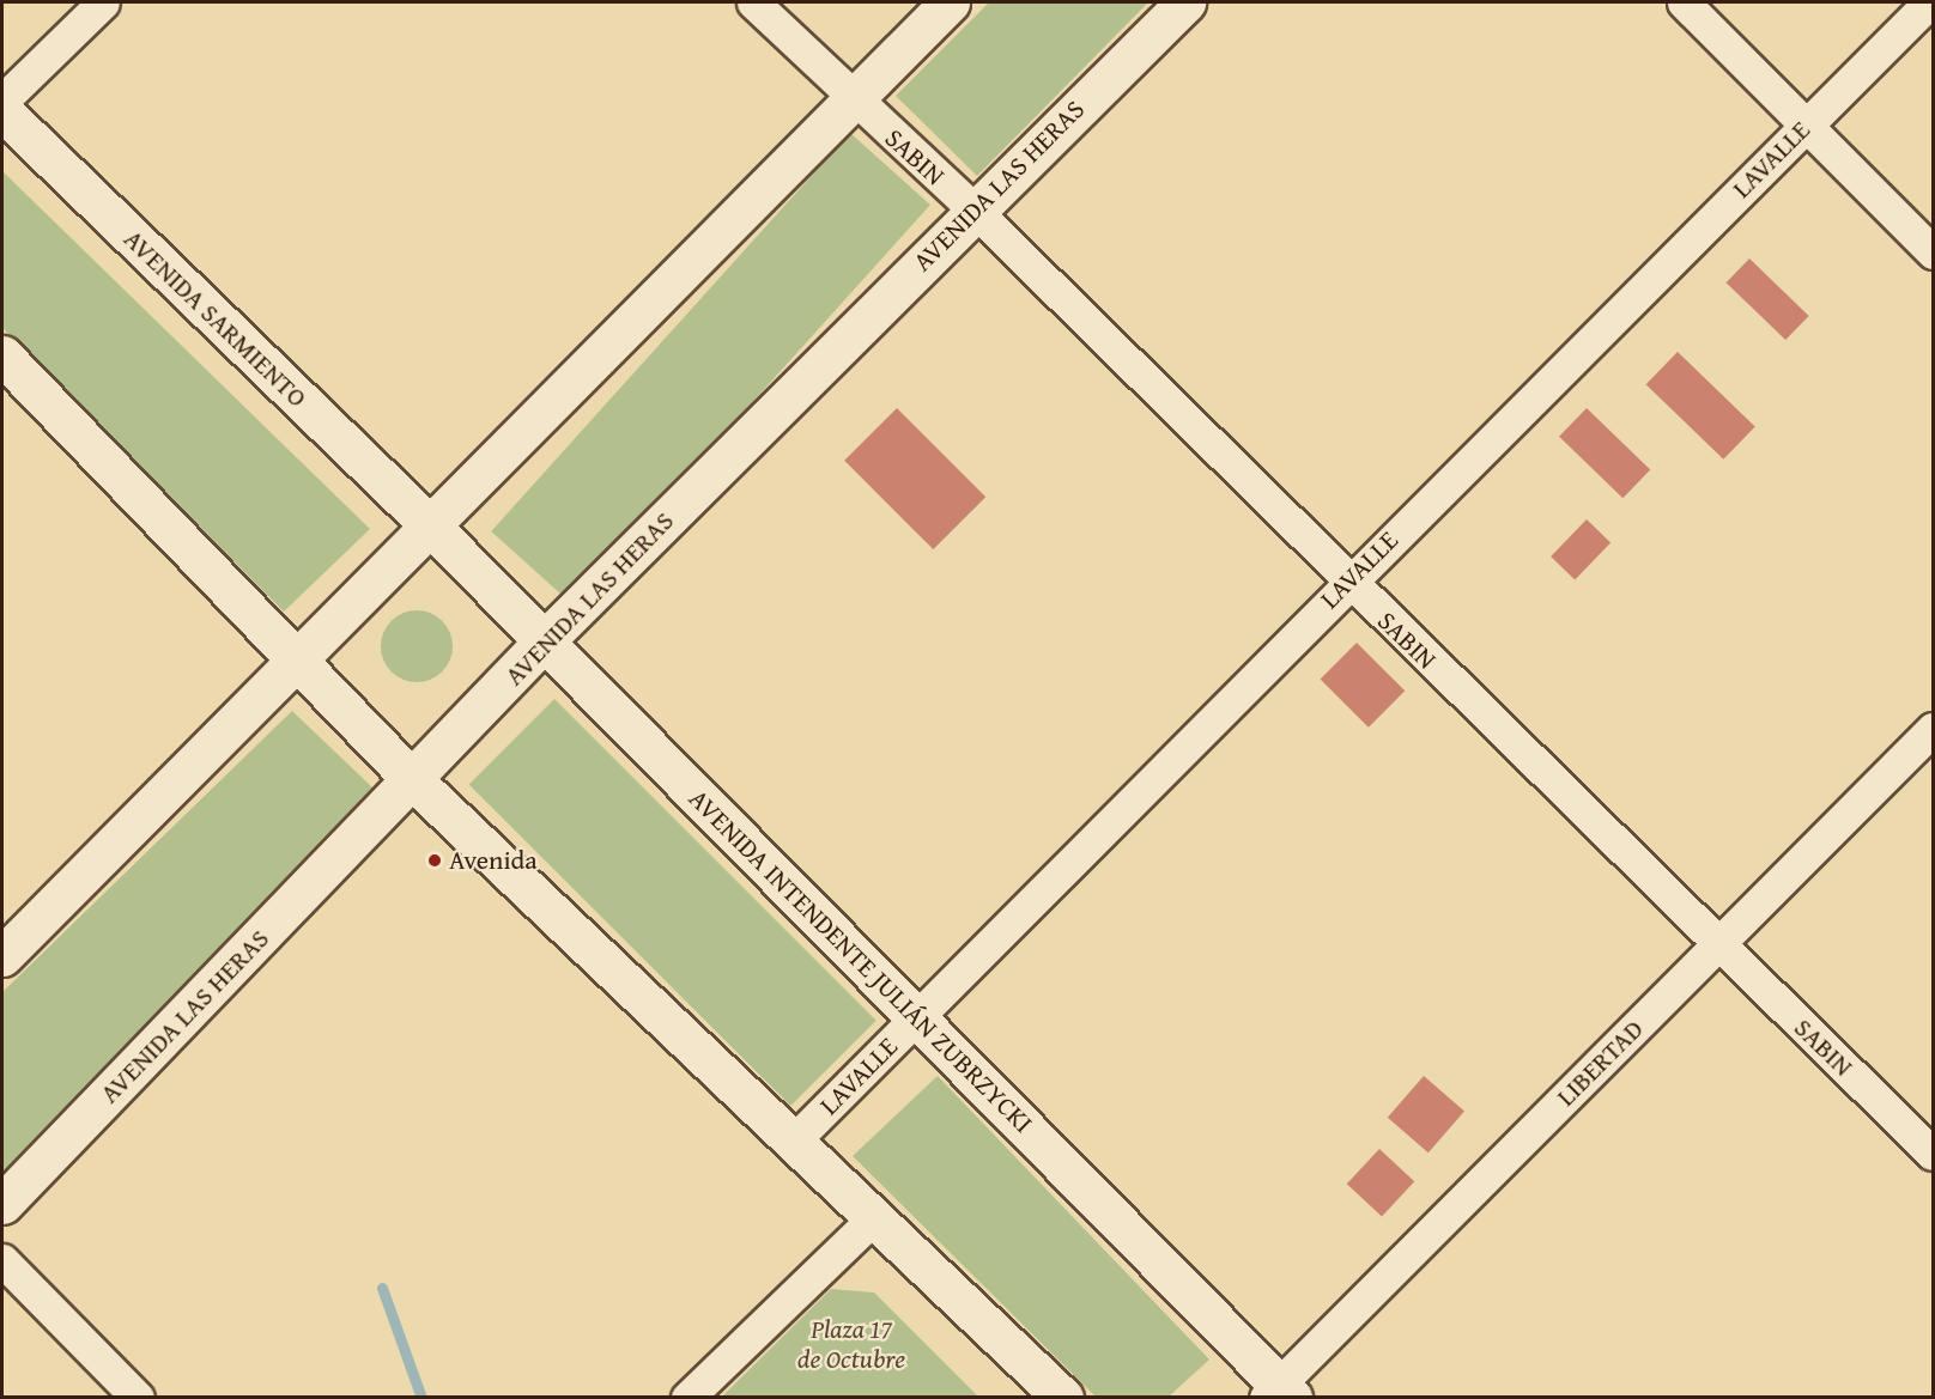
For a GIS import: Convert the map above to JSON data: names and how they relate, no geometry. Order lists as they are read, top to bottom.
{
  "streets": {
    "main road": ["AVENIDA LAS HERAS", "AVENIDA SARMIENTO", "AVENIDA INTENDENTE JULIÁN ZUBRZYCKI"],
    "street": ["SABIN", "LAVALLE", "LIBERTAD"]
  },
  "crossings": [
    ["SABIN", "LAVALLE"],
    ["SABIN", "AVENIDA LAS HERAS"],
    ["SABIN", "LIBERTAD"],
    ["LAVALLE", "AVENIDA INTENDENTE JULIÁN ZUBRZYCKI"],
    ["AVENIDA LAS HERAS", "AVENIDA INTENDENTE JULIÁN ZUBRZYCKI"],
    ["AVENIDA SARMIENTO", "AVENIDA INTENDENTE JULIÁN ZUBRZYCKI"],
    ["AVENIDA INTENDENTE JULIÁN ZUBRZYCKI", "LIBERTAD"]
  ],
  "parks": ["Plaza 17 de Octubre"],
  "places": ["Avenida"]
}
